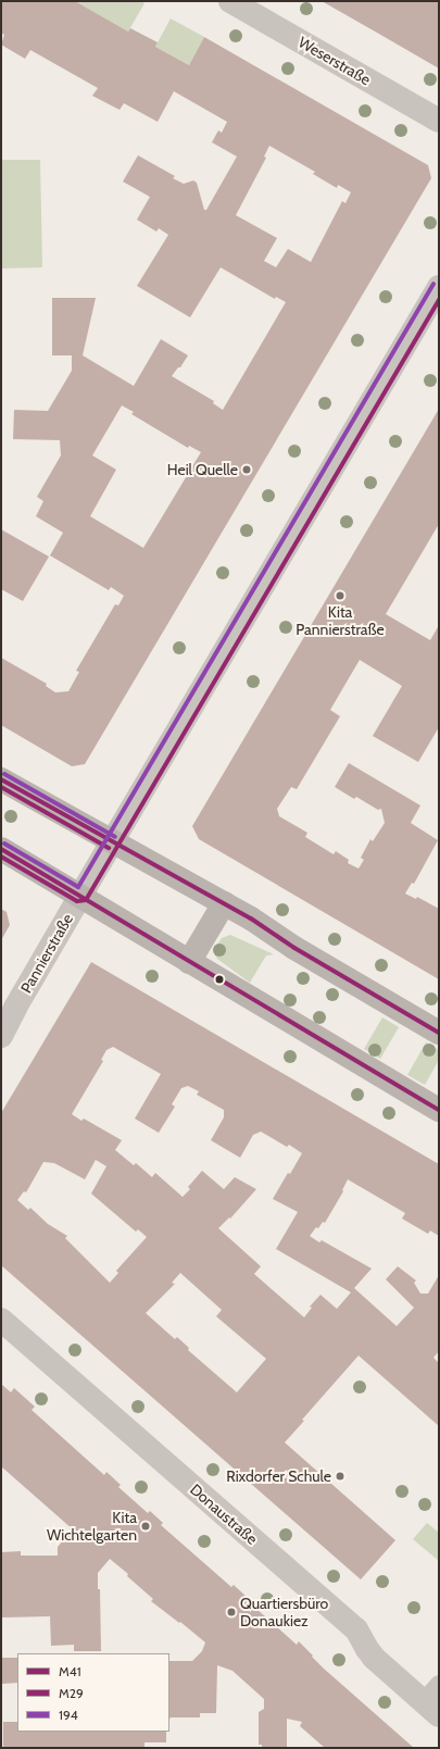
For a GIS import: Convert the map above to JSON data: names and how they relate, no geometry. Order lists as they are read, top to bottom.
{
  "streets": {
    "street": ["Weserstraße", "Pannierstraße", "Donaustraße"]
  },
  "places": [
    "Heil Quelle",
    "Kita Pannierstraße",
    "Rixdorfer Schule",
    "Kita Wichtelgarten",
    "Quartiersbüro Donaukiez"
  ],
  "lines": ["transit line 194", "transit line M29", "transit line M41"],
  "legend": ["M41", "M29", "194"]
}
